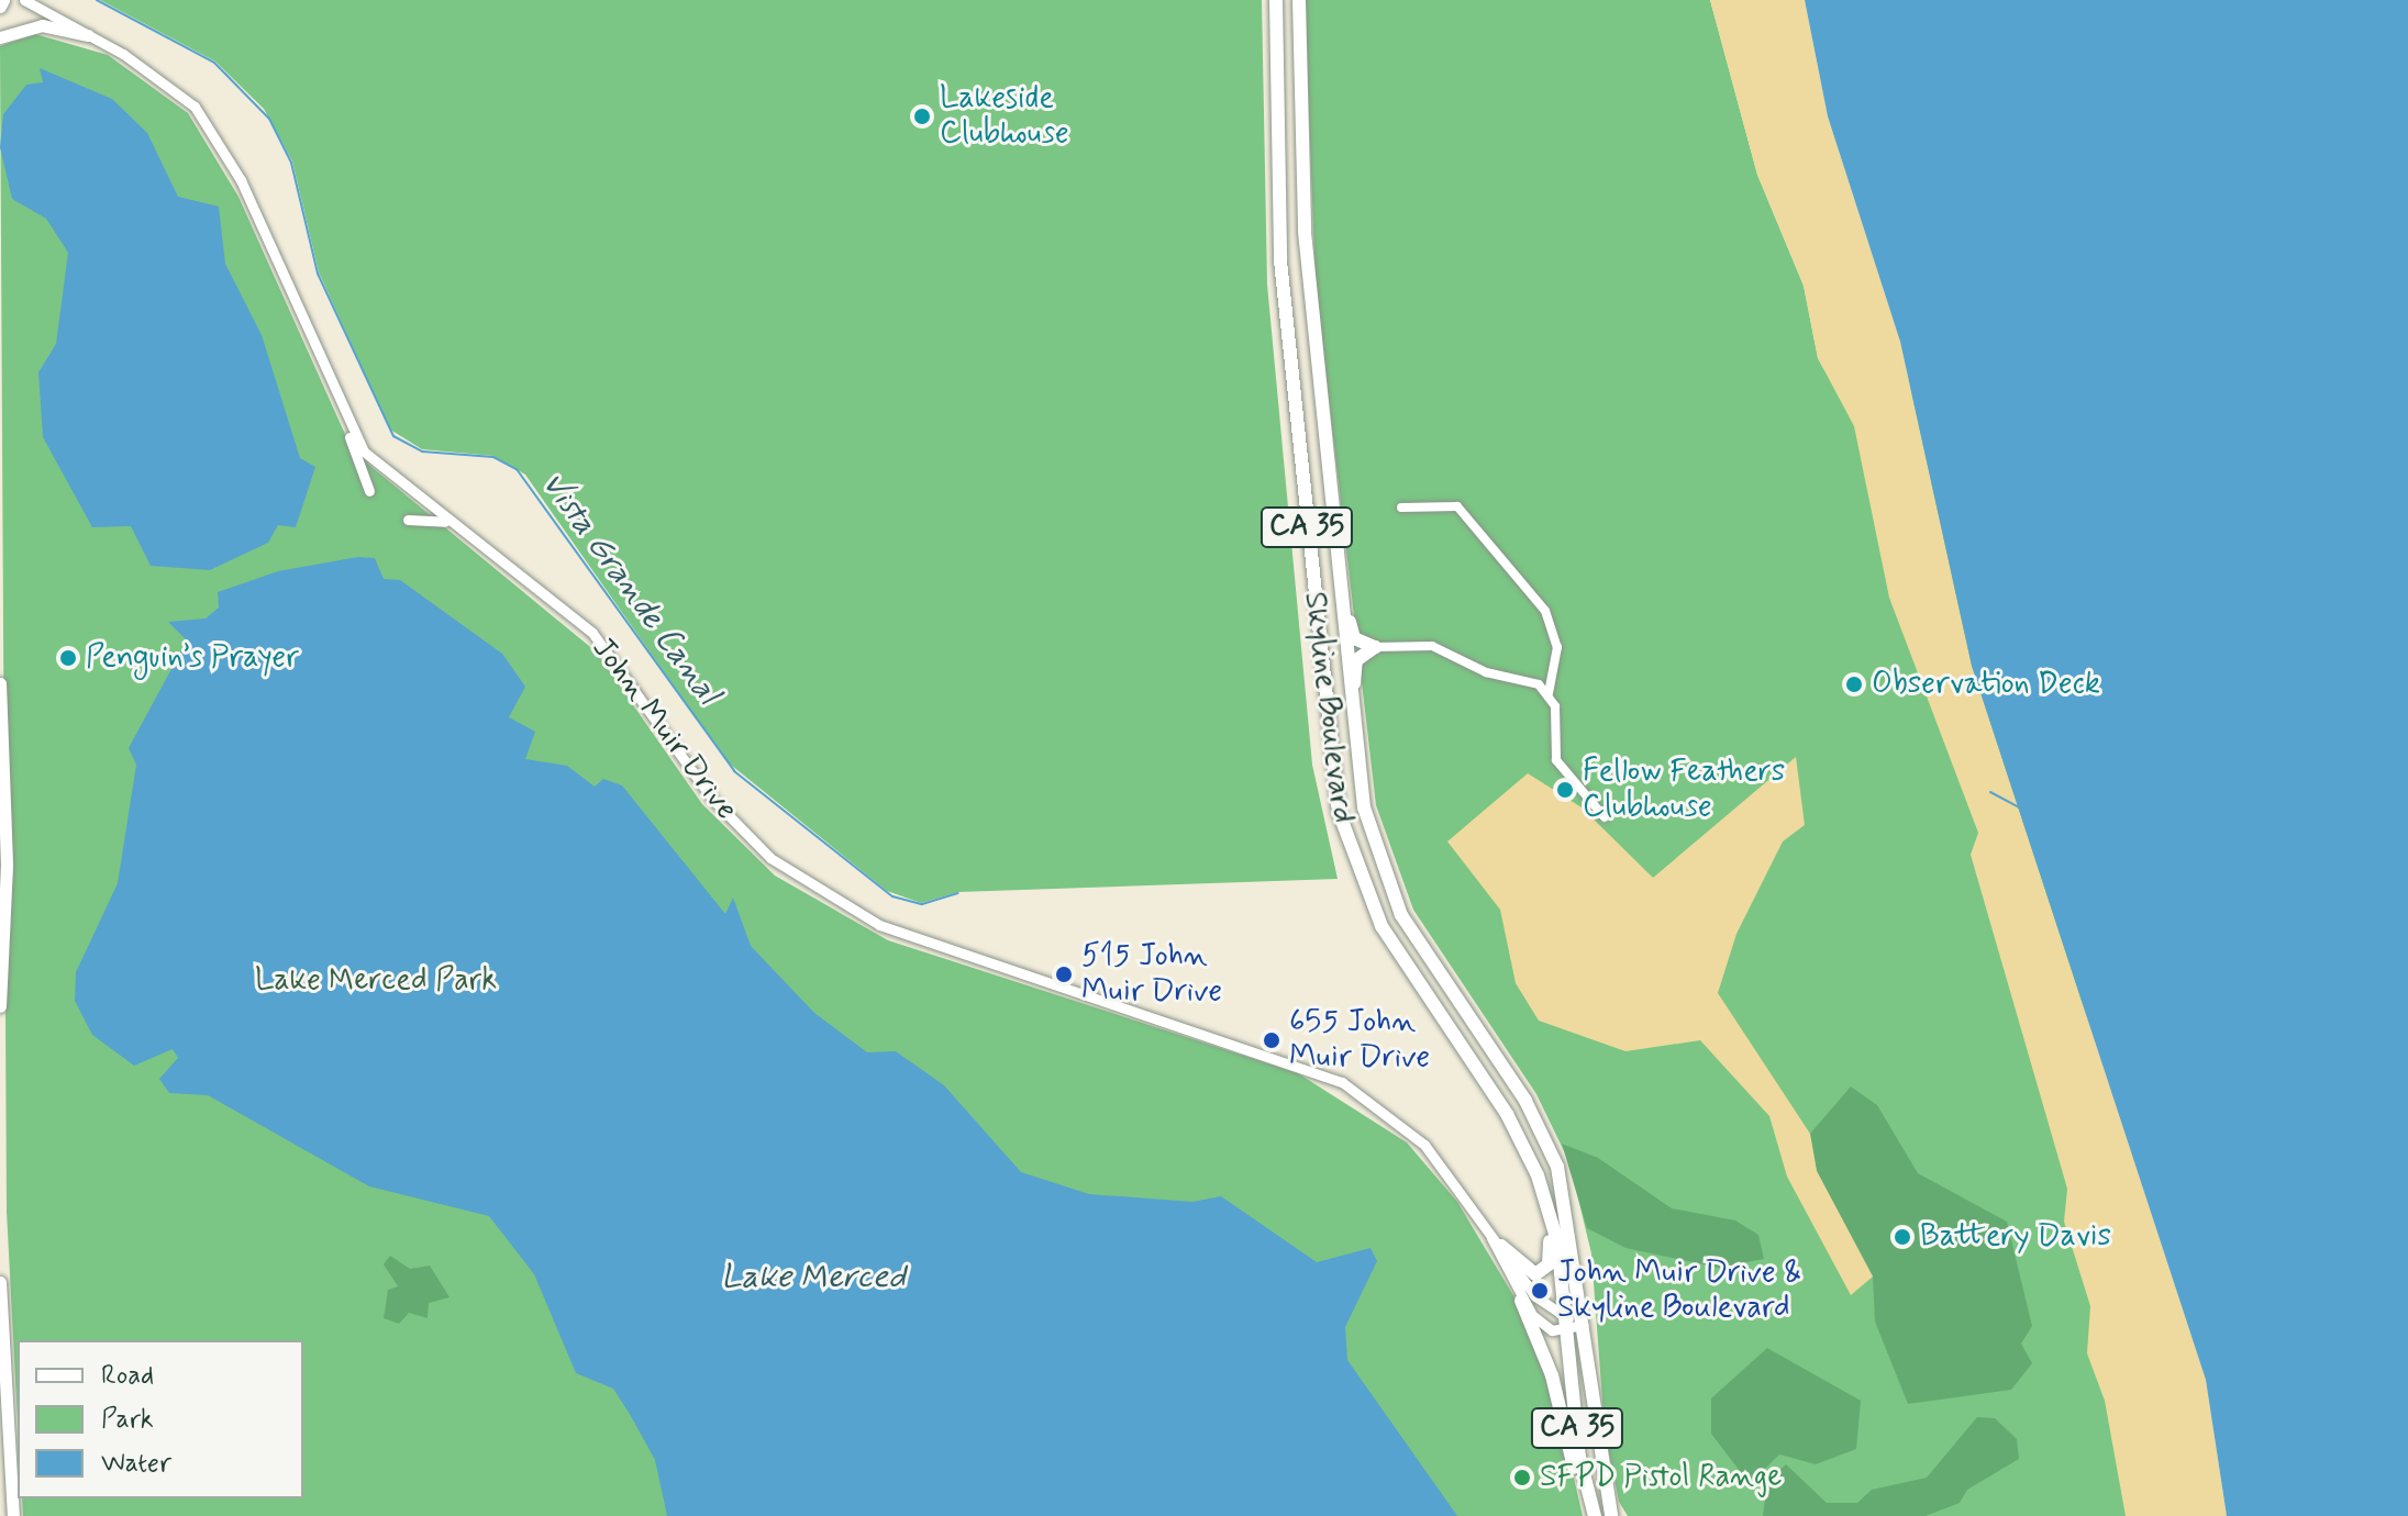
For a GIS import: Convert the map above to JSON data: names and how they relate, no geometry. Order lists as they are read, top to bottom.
{
  "streets": {
    "main road": ["CA 35", "Skyline Boulevard"],
    "street": ["John Muir Drive"]
  },
  "crossings": [
    ["Skyline Boulevard", "John Muir Drive"]
  ],
  "water": ["Vista Grande Canal", "Lake Merced"],
  "parks": ["Lake Merced Park"],
  "places": [
    "Lakeside Clubhouse",
    "Penguin’s Prayer",
    "Observation Deck",
    "Fellow Feathers Clubhouse",
    "515 John Muir Drive",
    "655 John Muir Drive",
    "Battery Davis",
    "John Muir Drive & Skyline Boulevard",
    "SFPD Pistol Range"
  ],
  "legend": ["Road", "Park", "Water"]
}
